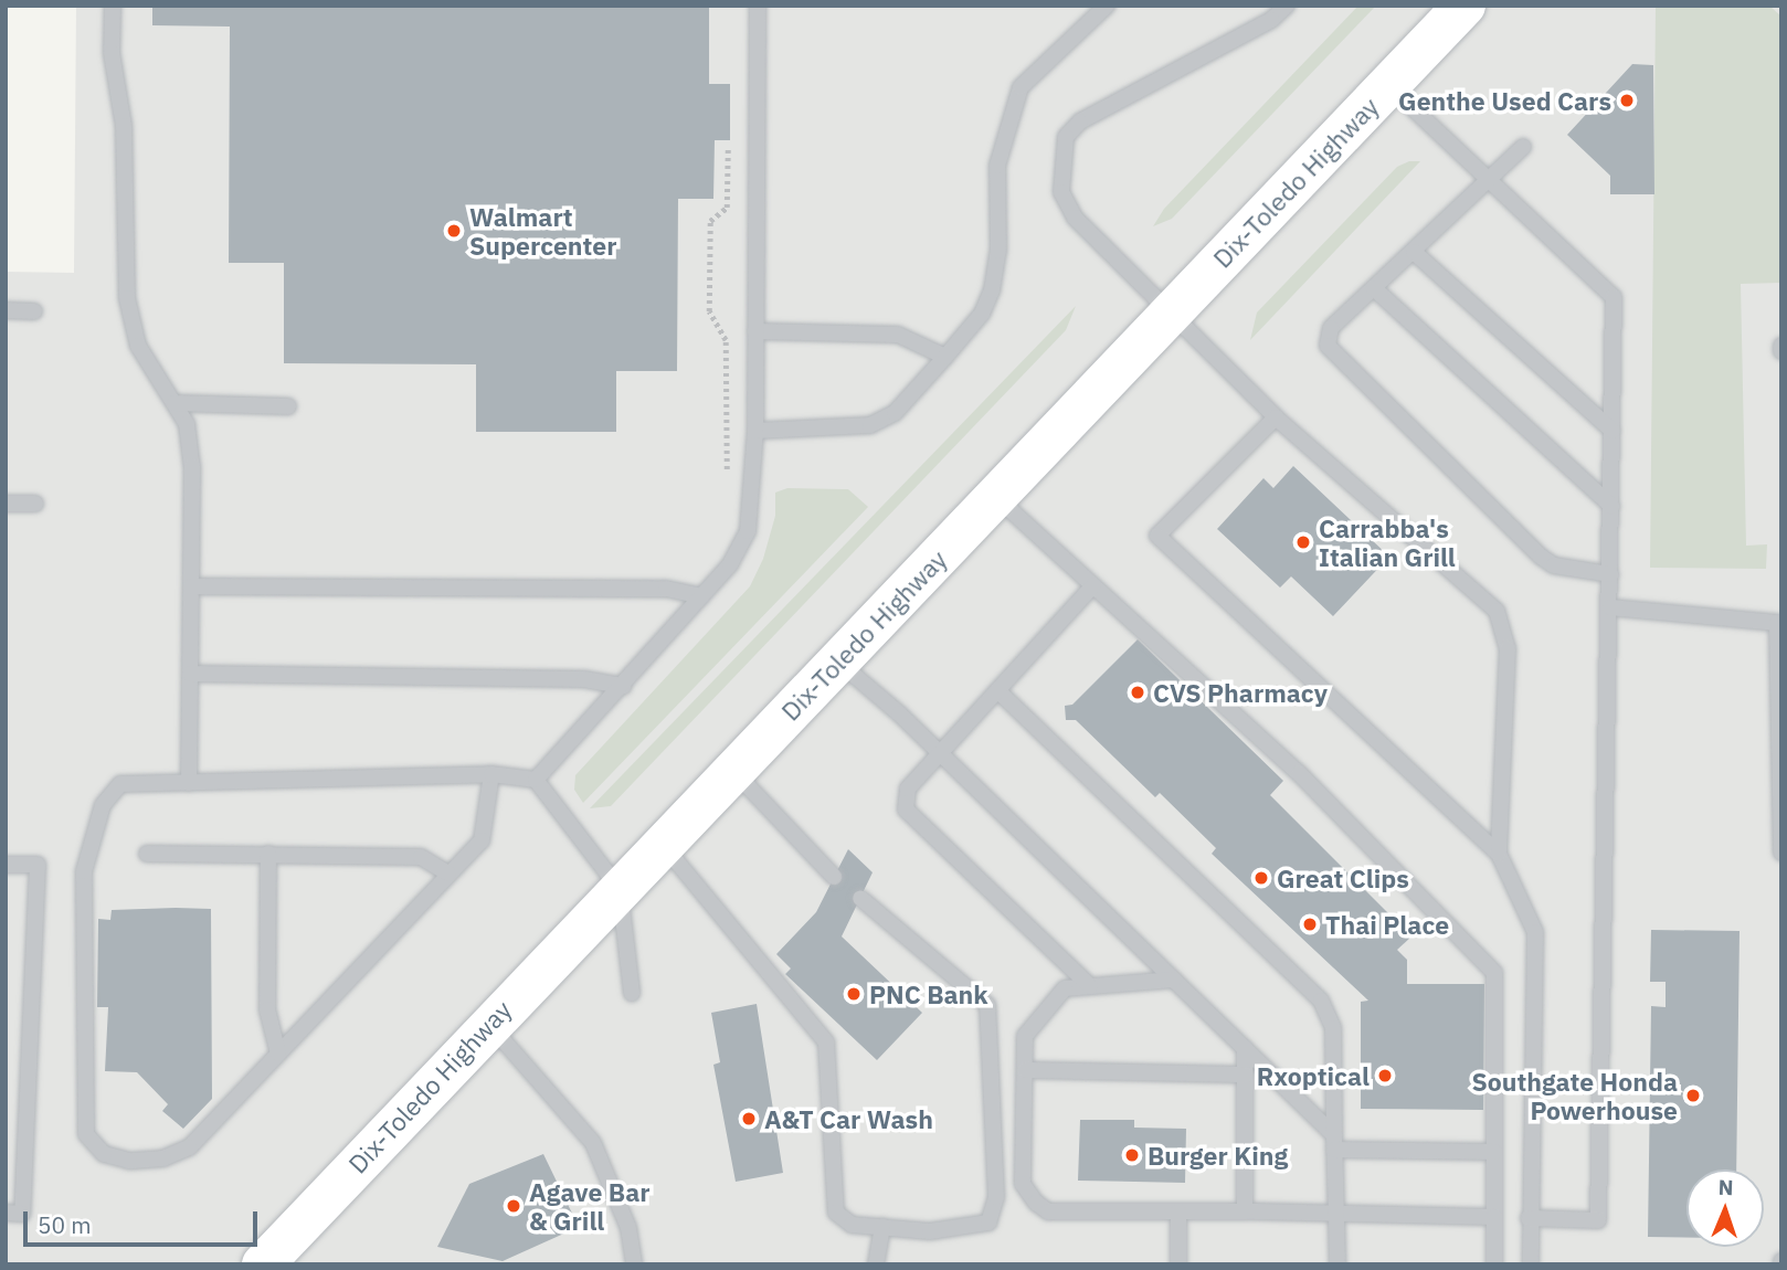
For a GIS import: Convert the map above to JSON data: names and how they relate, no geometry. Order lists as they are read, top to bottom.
{
  "streets": {
    "main road": ["Dix-Toledo Highway"]
  },
  "places": [
    "Genthe Used Cars",
    "Walmart Supercenter",
    "Carrabba's Italian Grill",
    "CVS Pharmacy",
    "Great Clips",
    "Thai Place",
    "PNC Bank",
    "Rxoptical",
    "Southgate Honda Powerhouse",
    "A&T Car Wash",
    "Burger King",
    "Agave Bar & Grill"
  ],
  "scale_bar": "50 m",
  "north": "top"
}
